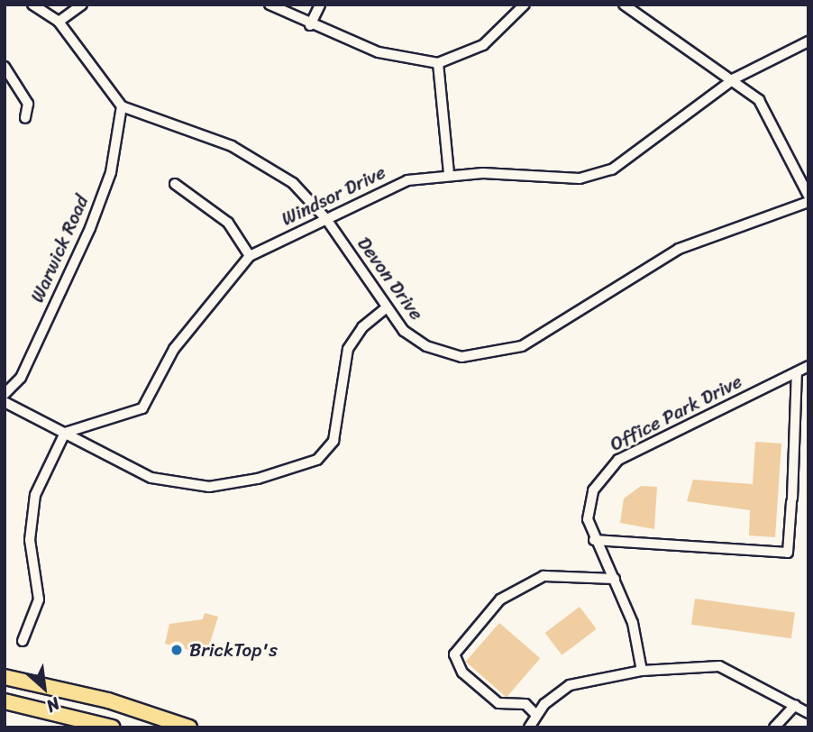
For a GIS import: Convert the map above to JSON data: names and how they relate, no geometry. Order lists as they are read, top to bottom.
{
  "streets": {
    "street": [
      "Windsor Drive",
      "Warwick Road",
      "Devon Drive",
      "Office Park Drive"
    ]
  },
  "crossings": [
    ["Windsor Drive", "Devon Drive"],
    ["Warwick Road", "Devon Drive"]
  ],
  "places": ["BrickTop's"],
  "north": "bottom right"
}
